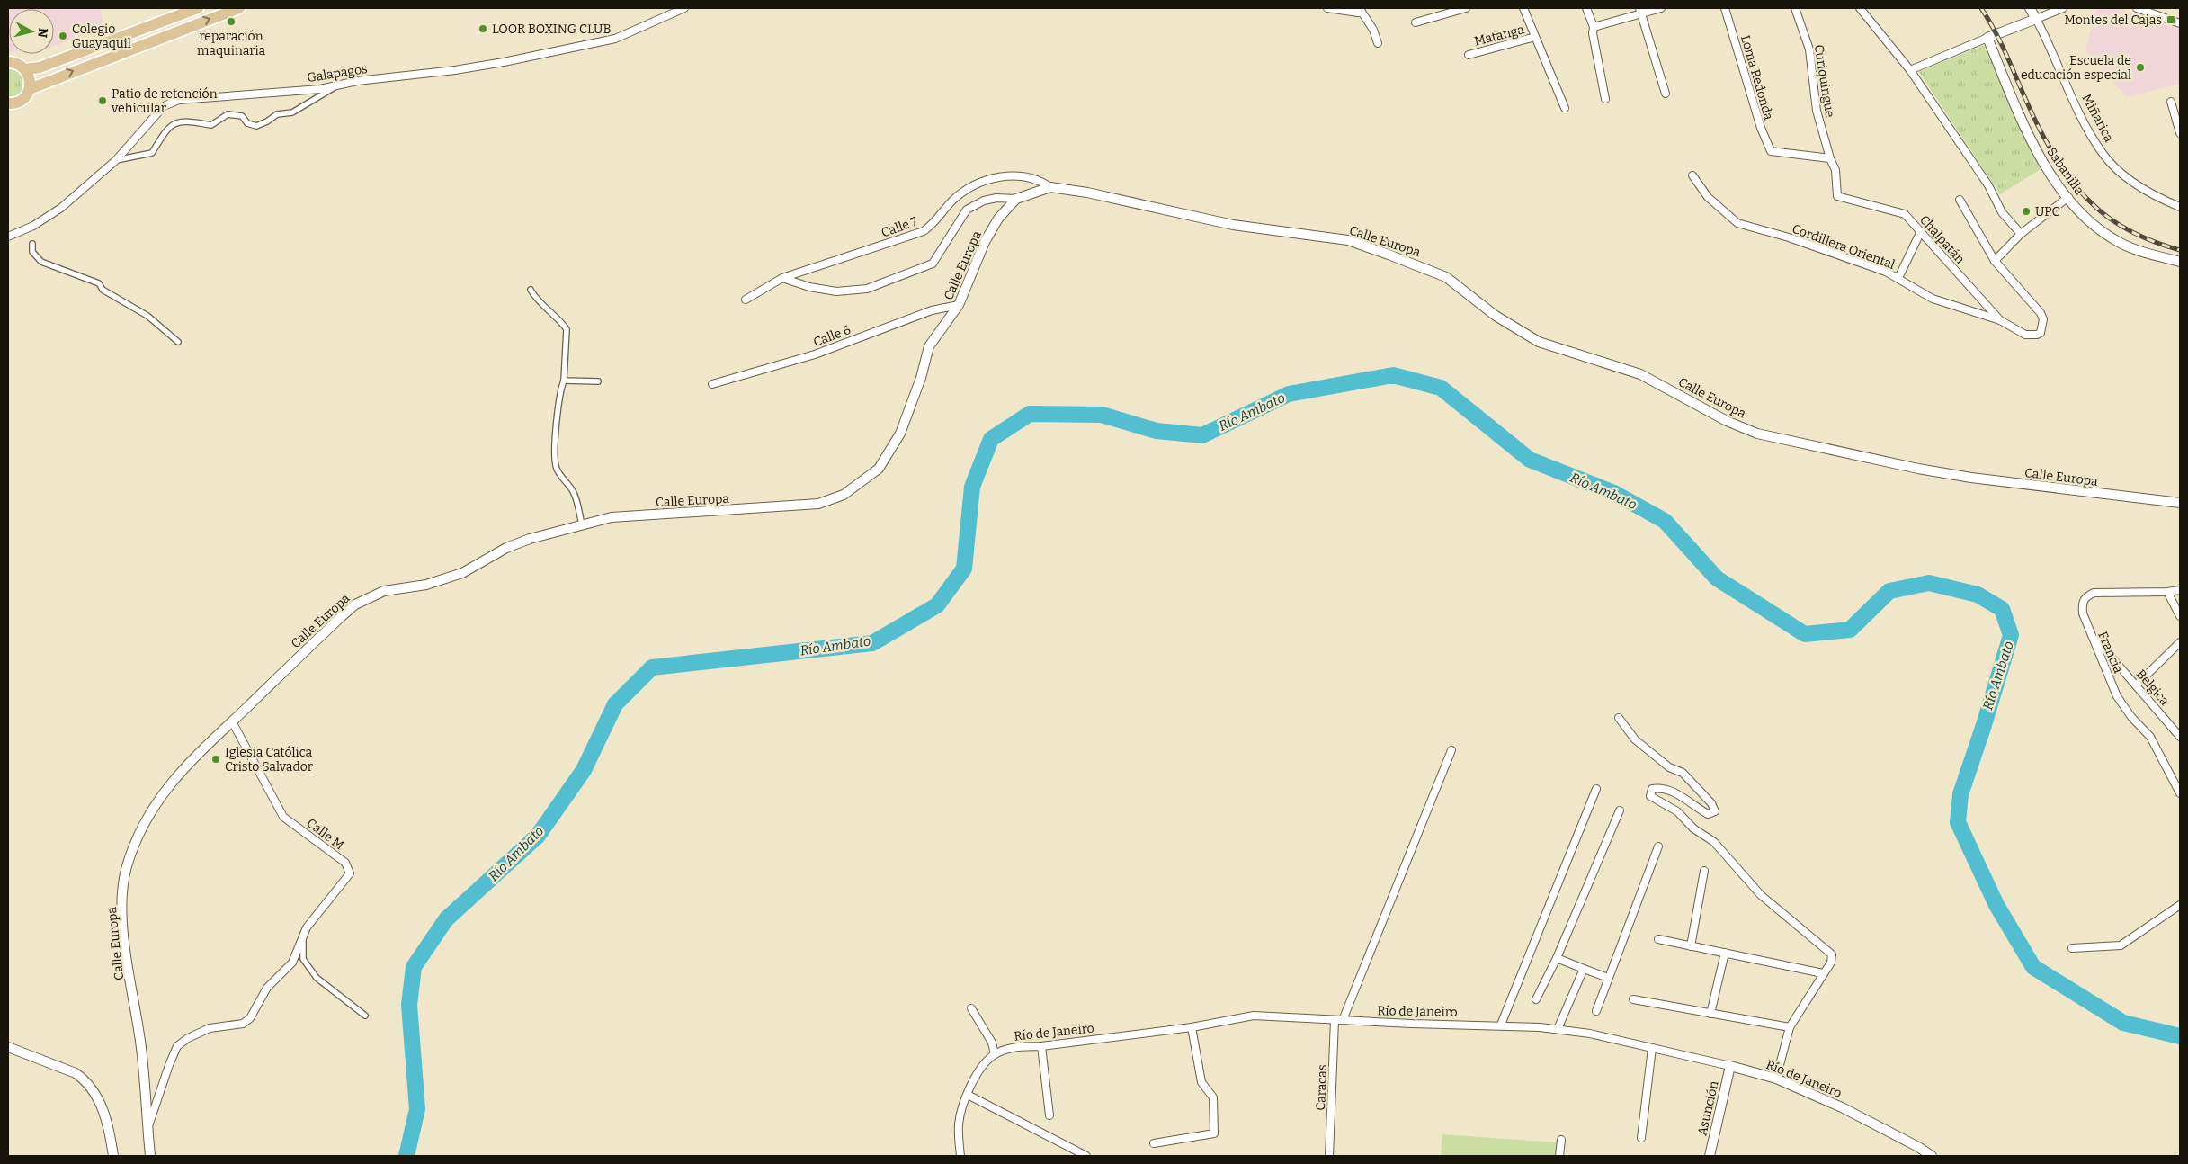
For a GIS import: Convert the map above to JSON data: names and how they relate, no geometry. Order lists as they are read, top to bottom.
{
  "streets": {
    "street": [
      "Matanga",
      "Galapagos",
      "Loma Redonda",
      "Curiquingue",
      "Miñarica",
      "Sabanilla",
      "Calle 7",
      "Chalpatán",
      "Calle Europa",
      "Cordillera Oriental",
      "Calle 6",
      "Francia",
      "Belgica",
      "Calle M",
      "Río de Janeiro",
      "Caracas",
      "Asunción"
    ]
  },
  "crossings": [
    ["Loma Redonda", "Curiquingue"],
    ["Loma Redonda", "Chalpatán"],
    ["Curiquingue", "Chalpatán"],
    ["Calle 7", "Calle Europa"],
    ["Chalpatán", "Cordillera Oriental"],
    ["Calle Europa", "Calle 6"],
    ["Calle Europa", "Calle M"],
    ["Francia", "Belgica"],
    ["Río de Janeiro", "Caracas"],
    ["Río de Janeiro", "Asunción"]
  ],
  "water": ["Río Ambato"],
  "places": {
    "transit": ["Montes del Cajas"],
    "other": [
      "reparación maquinaria",
      "LOOR BOXING CLUB",
      "Colegio Guayaquil",
      "Escuela de educación especial",
      "Patio de retención vehicular",
      "UPC",
      "Iglesia Católica Cristo Salvador"
    ]
  },
  "north": "right"
}
